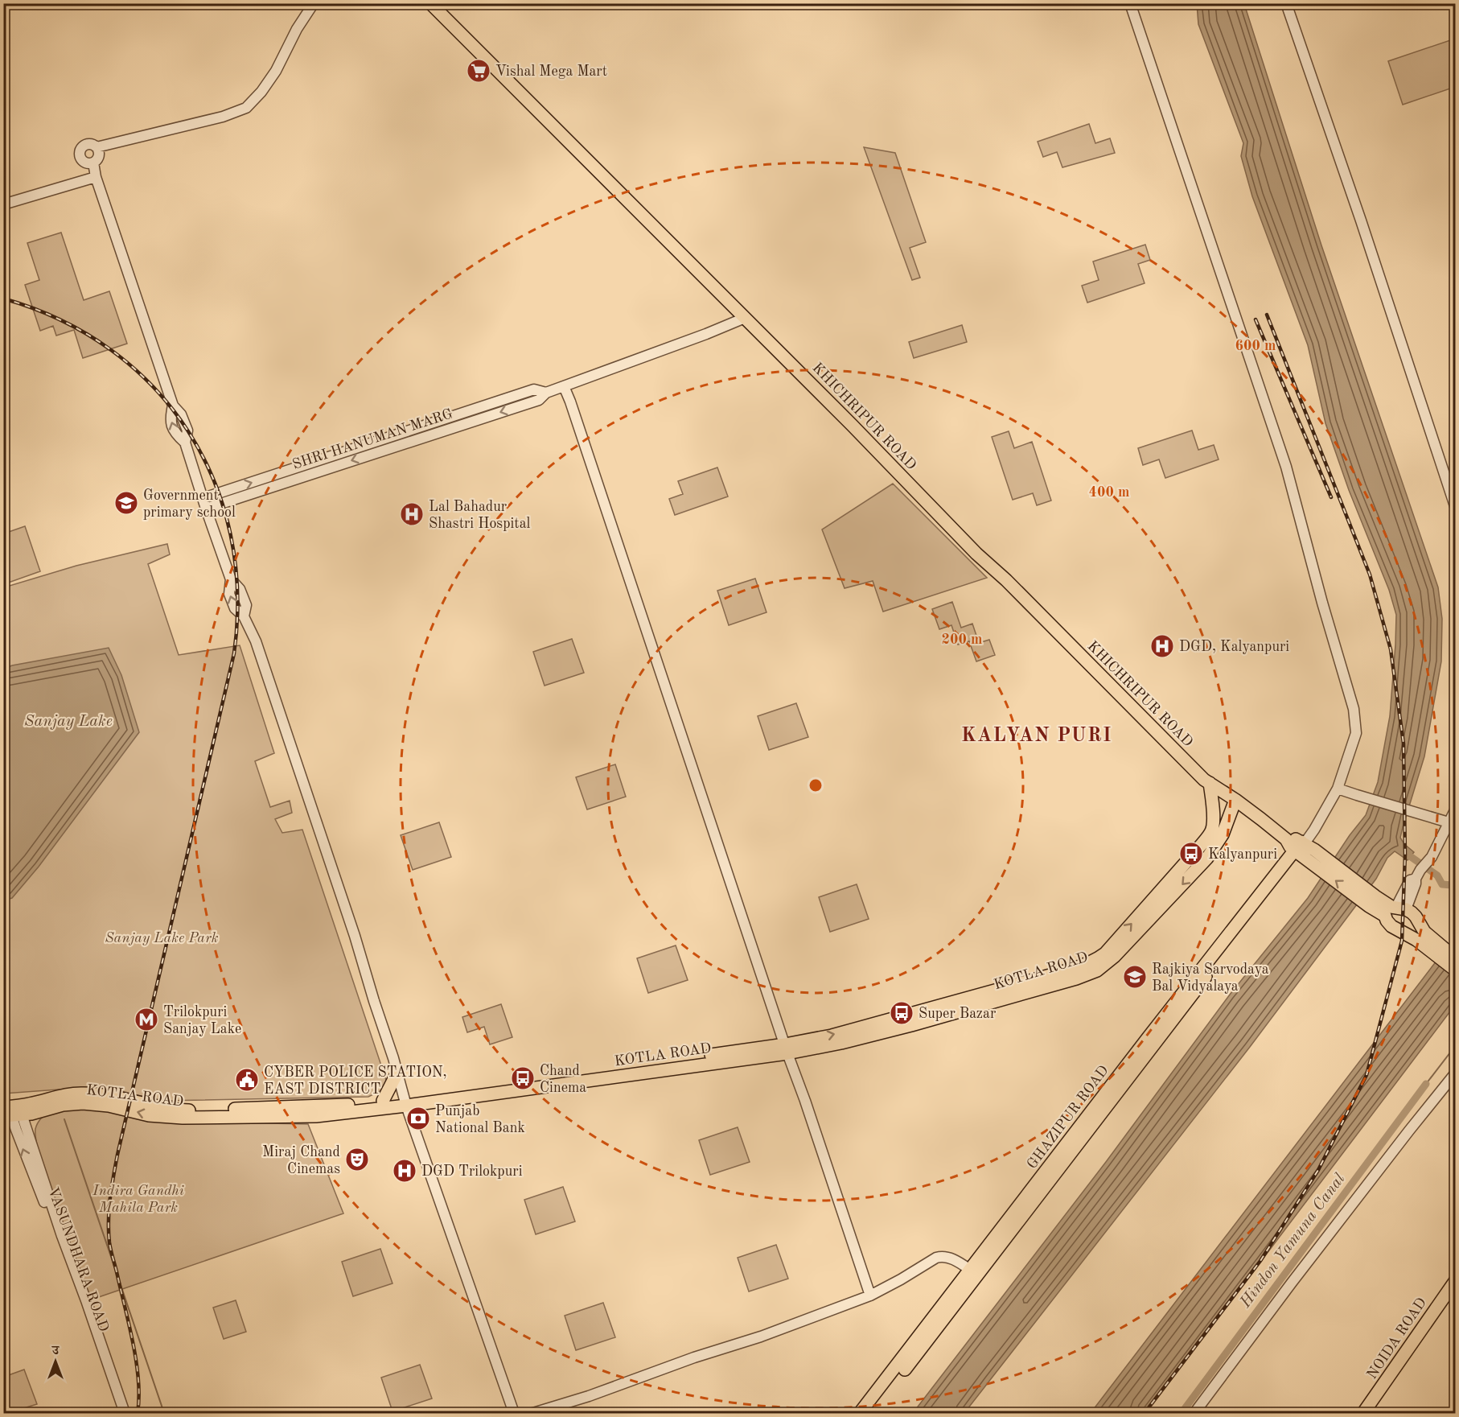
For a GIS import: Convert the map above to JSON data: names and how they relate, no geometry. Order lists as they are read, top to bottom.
{
  "streets": {
    "main road": [
      "KHICHRIPUR ROAD",
      "KOTLA ROAD",
      "GHAZIPUR ROAD",
      "NOIDA ROAD"
    ],
    "street": ["SHRI HANUMAN MARG", "VASUNDHARA ROAD"]
  },
  "crossings": [
    ["KHICHRIPUR ROAD", "SHRI HANUMAN MARG"],
    ["KHICHRIPUR ROAD", "KOTLA ROAD"],
    ["KHICHRIPUR ROAD", "GHAZIPUR ROAD"],
    ["KOTLA ROAD", "VASUNDHARA ROAD"]
  ],
  "districts": ["KALYAN PURI"],
  "water": ["Sanjay Lake", "Hindon Yamuna Canal"],
  "parks": ["Sanjay Lake Park", "Indira Gandhi Mahila Park"],
  "places": {
    "supermarket": ["Vishal Mega Mart"],
    "school or university": ["Government primary school", "Rajkiya Sarvodaya Bal Vidyalaya"],
    "hospital": ["Lal Bahadur Shastri Hospital", "DGD, Kalyanpuri", "DGD Trilokpuri"],
    "bus stop": ["Kalyanpuri", "Super Bazar", "Chand Cinema"],
    "metro station": ["Trilokpuri Sanjay Lake"],
    "public building": ["CYBER POLICE STATION, EAST DISTRICT"],
    "bank": ["Punjab National Bank"],
    "theatre": ["Miraj Chand Cinemas"]
  },
  "north": "top",
  "rings": ["600 m", "400 m", "200 m"]
}
